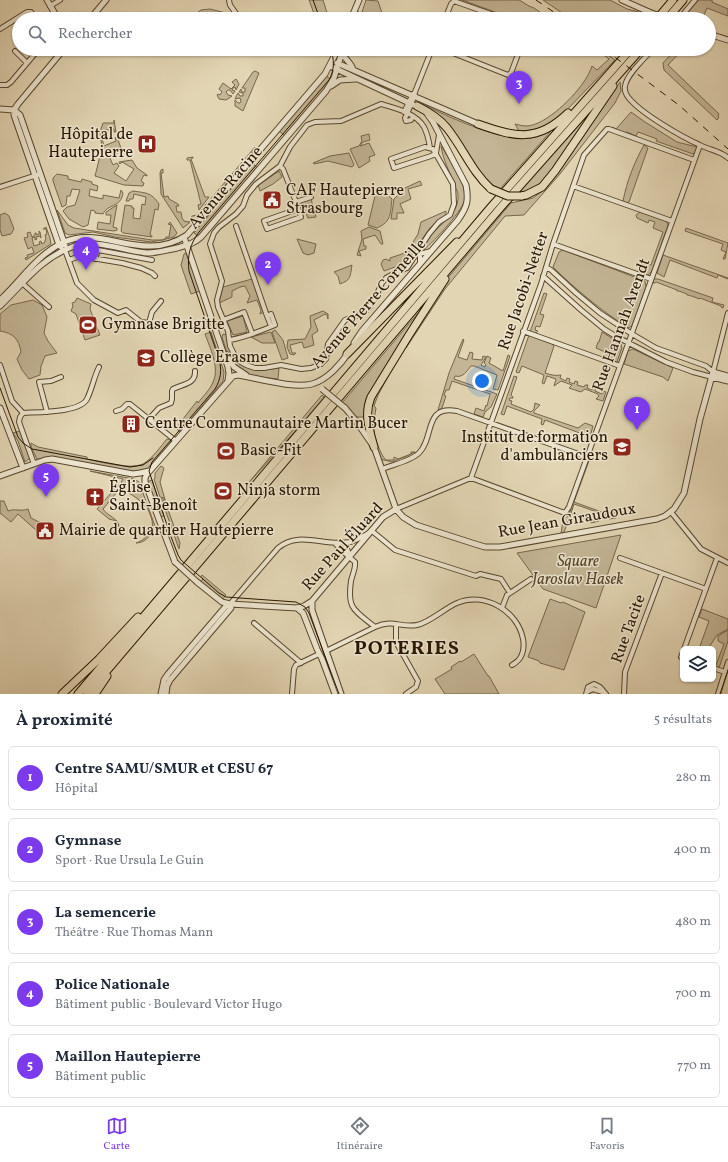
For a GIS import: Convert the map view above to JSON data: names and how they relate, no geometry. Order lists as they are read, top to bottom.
{
  "streets": {
    "street": [
      "Avenue Racine",
      "Rue Jacobi-Netter",
      "Avenue Pierre Corneille",
      "Rue Hannah Arendt",
      "Rue Jean Giraudoux",
      "Rue Paul Éluard",
      "Rue Tacite"
    ]
  },
  "crossings": [
    ["Rue Jacobi-Netter", "Rue Hannah Arendt"],
    ["Avenue Pierre Corneille", "Rue Jean Giraudoux"],
    ["Rue Jean Giraudoux", "Rue Paul Éluard"]
  ],
  "districts": ["POTERIES"],
  "parks": ["Square Jaroslav Hasek"],
  "places": {
    "hospital": ["Hôpital de Hautepierre"],
    "public building": ["CAF Hautepierre Strasbourg", "Mairie de quartier Hautepierre"],
    "sports": ["Gymnase Brigitte", "Basic-Fit", "Ninja storm"],
    "school or university": ["Collège Erasme", "Institut de formation d'ambulanciers"],
    "building": ["Centre Communautaire Martin Bucer"],
    "church": ["Église Saint-Benoît"]
  },
  "page": {
    "search": "Rechercher",
    "pins": [
      "3",
      "4",
      "2",
      "1",
      "5"
    ],
    "heading": ["À proximité", "5 résultats"],
    "list": [
      {
        "mark": "1",
        "name": "Centre SAMU/SMUR et CESU 67",
        "note": "Hôpital",
        "value": "280 m"
      },
      {
        "mark": "2",
        "name": "Gymnase",
        "note": "Sport · Rue Ursula Le Guin",
        "value": "400 m"
      },
      {
        "mark": "3",
        "name": "La semencerie",
        "note": "Théâtre · Rue Thomas Mann",
        "value": "480 m"
      },
      {
        "mark": "4",
        "name": "Police Nationale",
        "note": "Bâtiment public · Boulevard Victor Hugo",
        "value": "700 m"
      },
      {
        "mark": "5",
        "name": "Maillon Hautepierre",
        "note": "Bâtiment public",
        "value": "770 m"
      }
    ],
    "nav": ["Carte", "Itinéraire", "Favoris"]
  }
}
